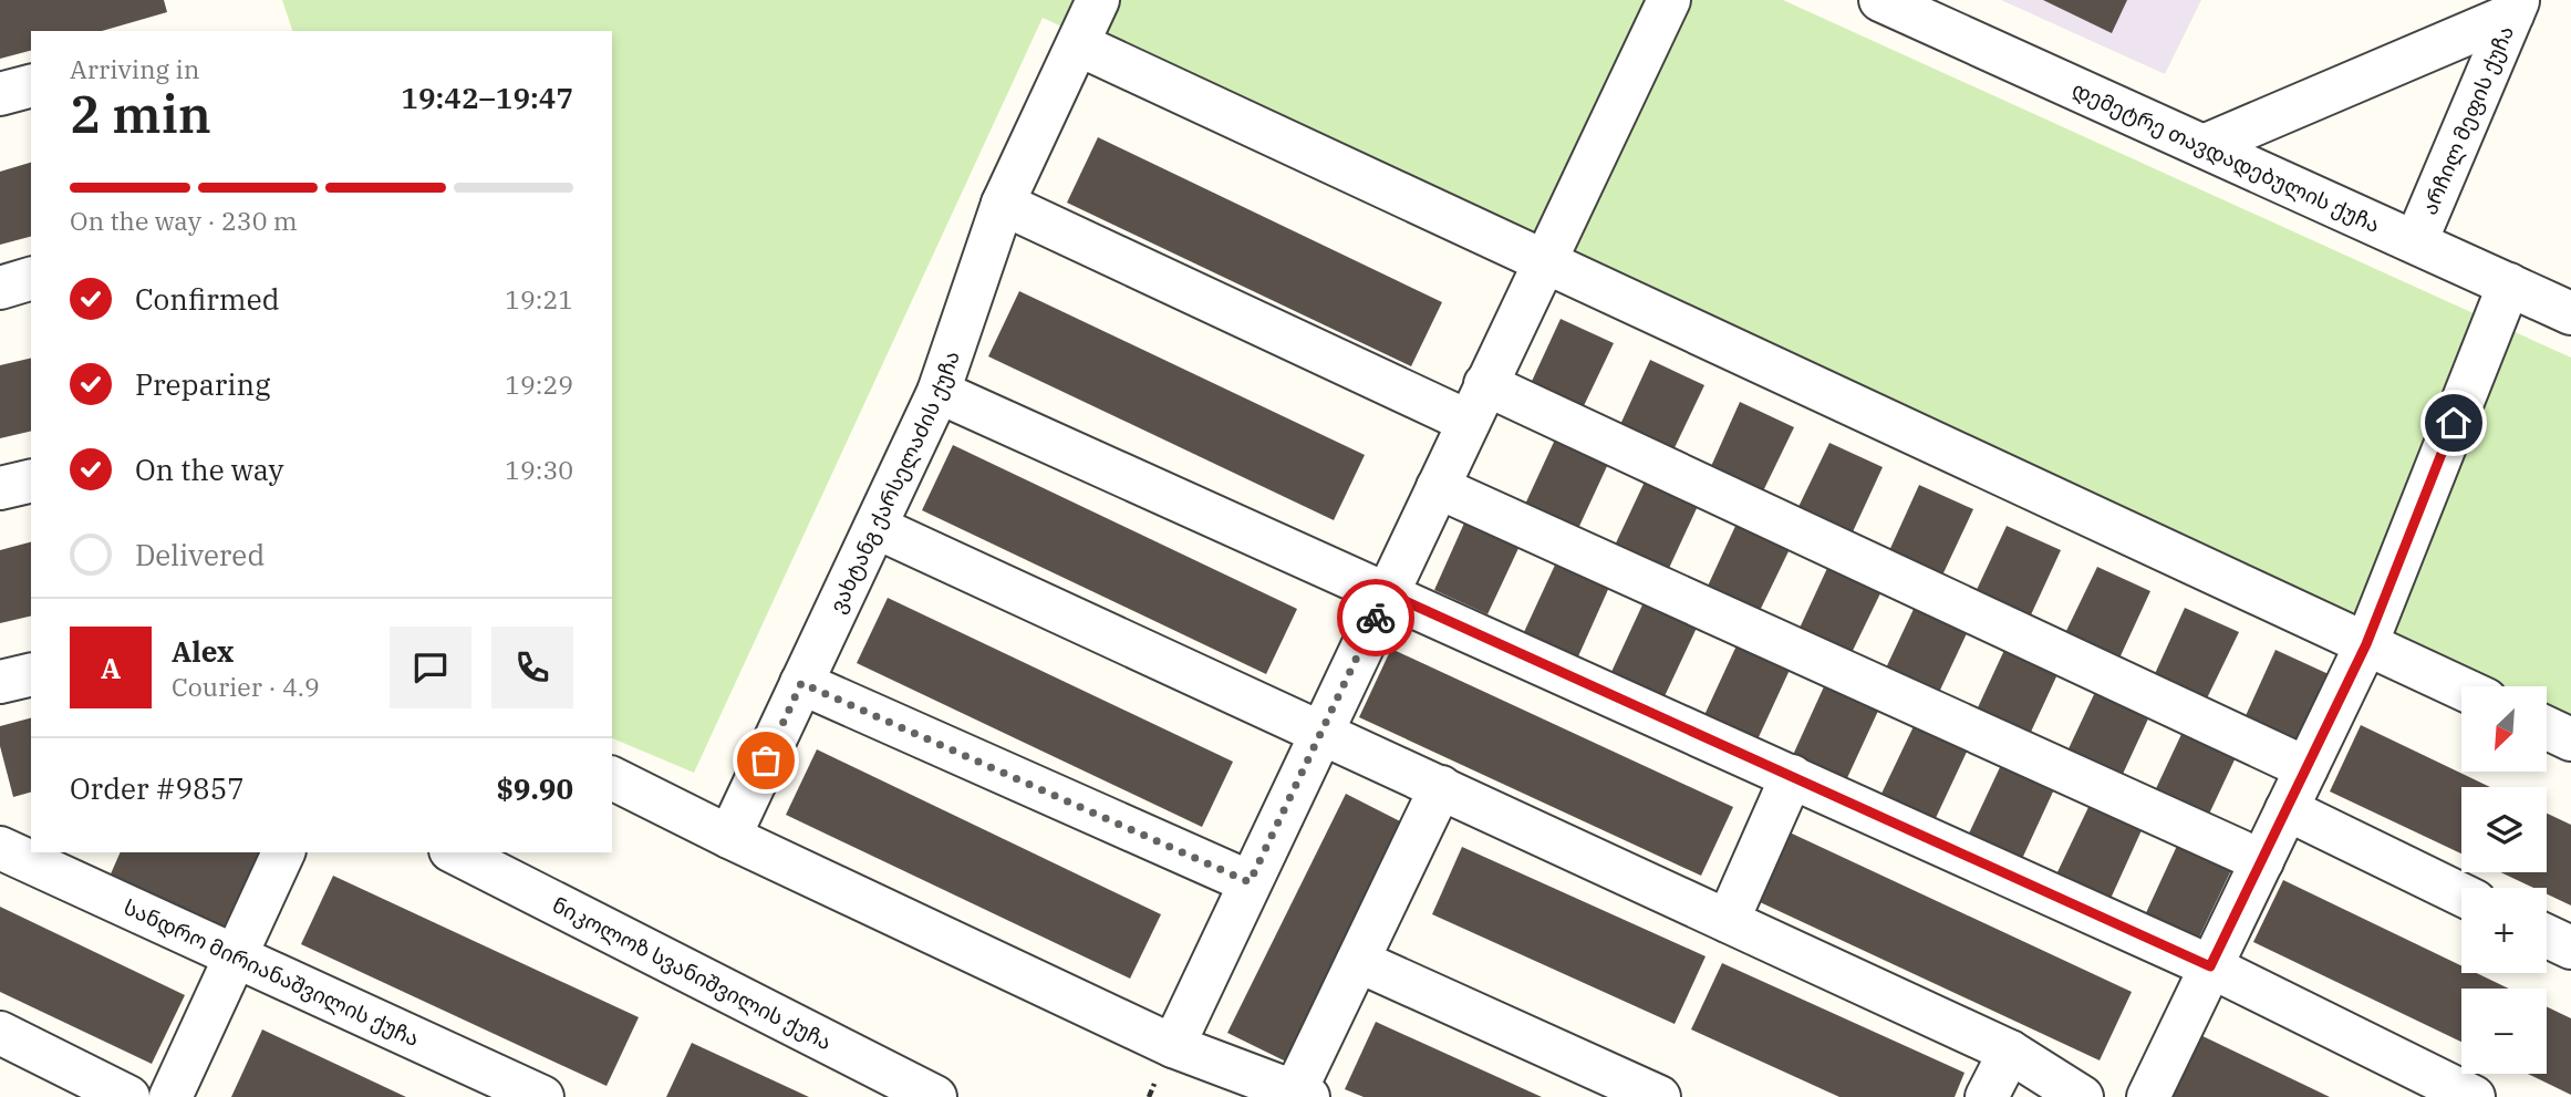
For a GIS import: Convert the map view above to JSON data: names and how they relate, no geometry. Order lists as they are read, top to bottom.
{
  "streets": {
    "street": [
      "არჩილ მეფის ქუჩა",
      "დემეტრე თავდადებულის ქუჩა",
      "ვახტანგ ქარსელაძის ქუჩა",
      "სანდრო მირიანაშვილის ქუჩა",
      "ნიკოლოზ სვანიშვილის ქუჩა"
    ]
  },
  "crossings": [
    ["არჩილ მეფის ქუჩა", "დემეტრე თავდადებულის ქუჩა"]
  ],
  "north": "bottom left",
  "page": {
    "heading": ["2 min", "Arriving in", "19:42–19:47"],
    "panel": [
      "Alex",
      "Courier · 4.9",
      "Order #9857",
      "$9.90"
    ],
    "bar": "On the way · 230 m",
    "list": [
      ["Confirmed", "19:21"],
      ["Preparing", "19:29"],
      ["On the way", "19:30"],
      "Delivered"
    ],
    "round": "A",
    "map_buttons": ["+", "−"]
  }
}
